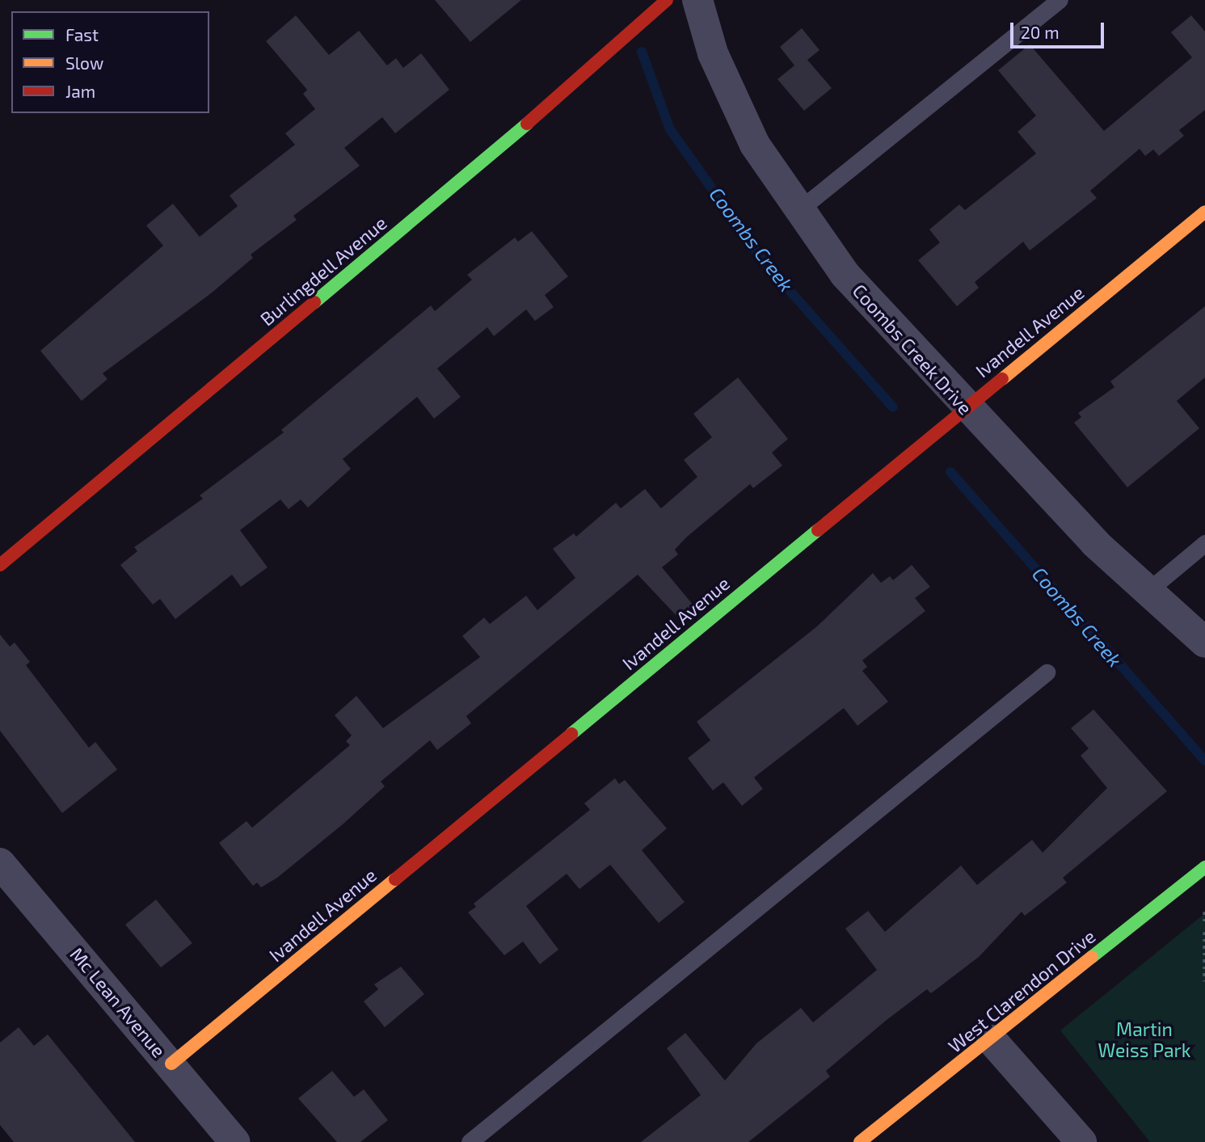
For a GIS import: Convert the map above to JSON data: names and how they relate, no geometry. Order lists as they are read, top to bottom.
{
  "streets": {
    "street": [
      "Burlingdell Avenue",
      "Ivandell Avenue",
      "Coombs Creek Drive",
      "West Clarendon Drive",
      "Mc Lean Avenue"
    ]
  },
  "crossings": [
    ["Ivandell Avenue", "Coombs Creek Drive"],
    ["Ivandell Avenue", "Mc Lean Avenue"]
  ],
  "water": ["Coombs Creek"],
  "parks": ["Martin Weiss Park"],
  "legend": ["Fast", "Slow", "Jam"],
  "scale_bar": "20 m"
}
